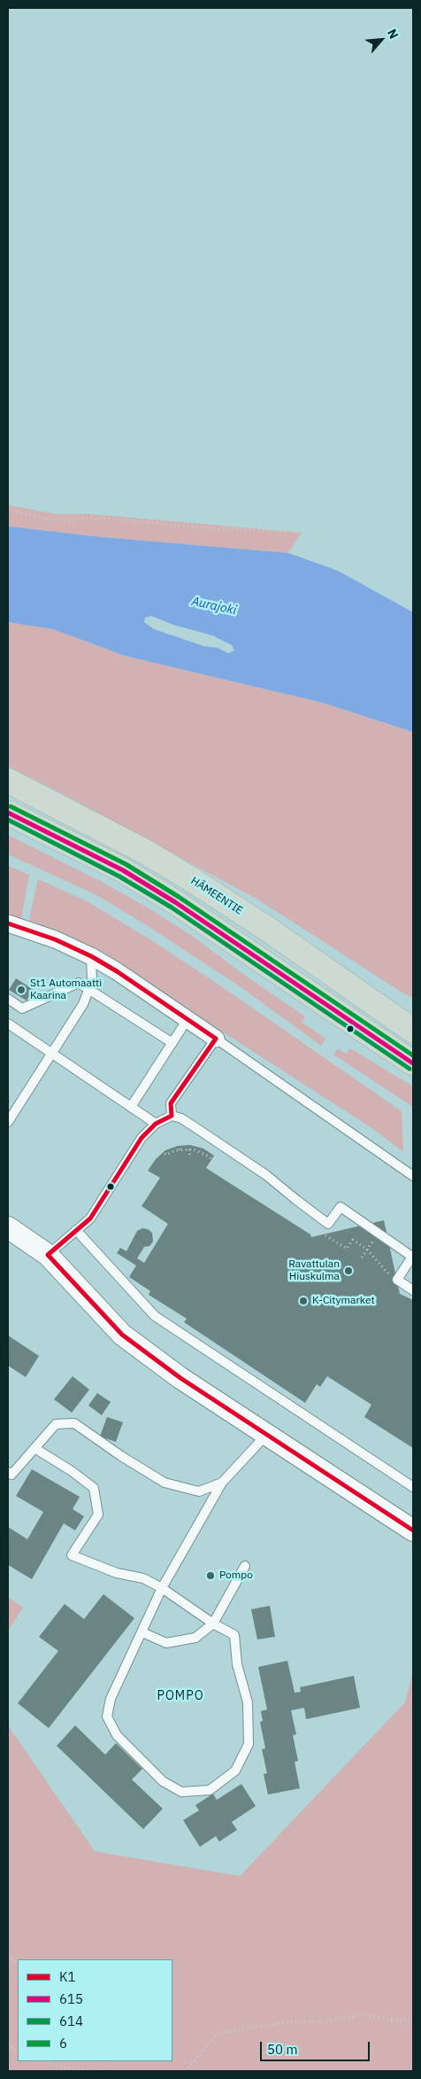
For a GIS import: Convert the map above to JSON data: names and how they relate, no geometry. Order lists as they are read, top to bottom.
{
  "streets": {
    "highway": ["HÄMEENTIE"]
  },
  "districts": ["POMPO"],
  "water": ["Aurajoki"],
  "places": [
    "St1 Automaatti Kaarina",
    "Ravattulan Hiuskulma",
    "K-Citymarket",
    "Pompo"
  ],
  "lines": [
    "transit line 6",
    "transit line 615",
    "transit line 614",
    "transit line K1"
  ],
  "legend": [
    "K1",
    "615",
    "614",
    "6"
  ],
  "scale_bar": "50 m",
  "north": "top right"
}
